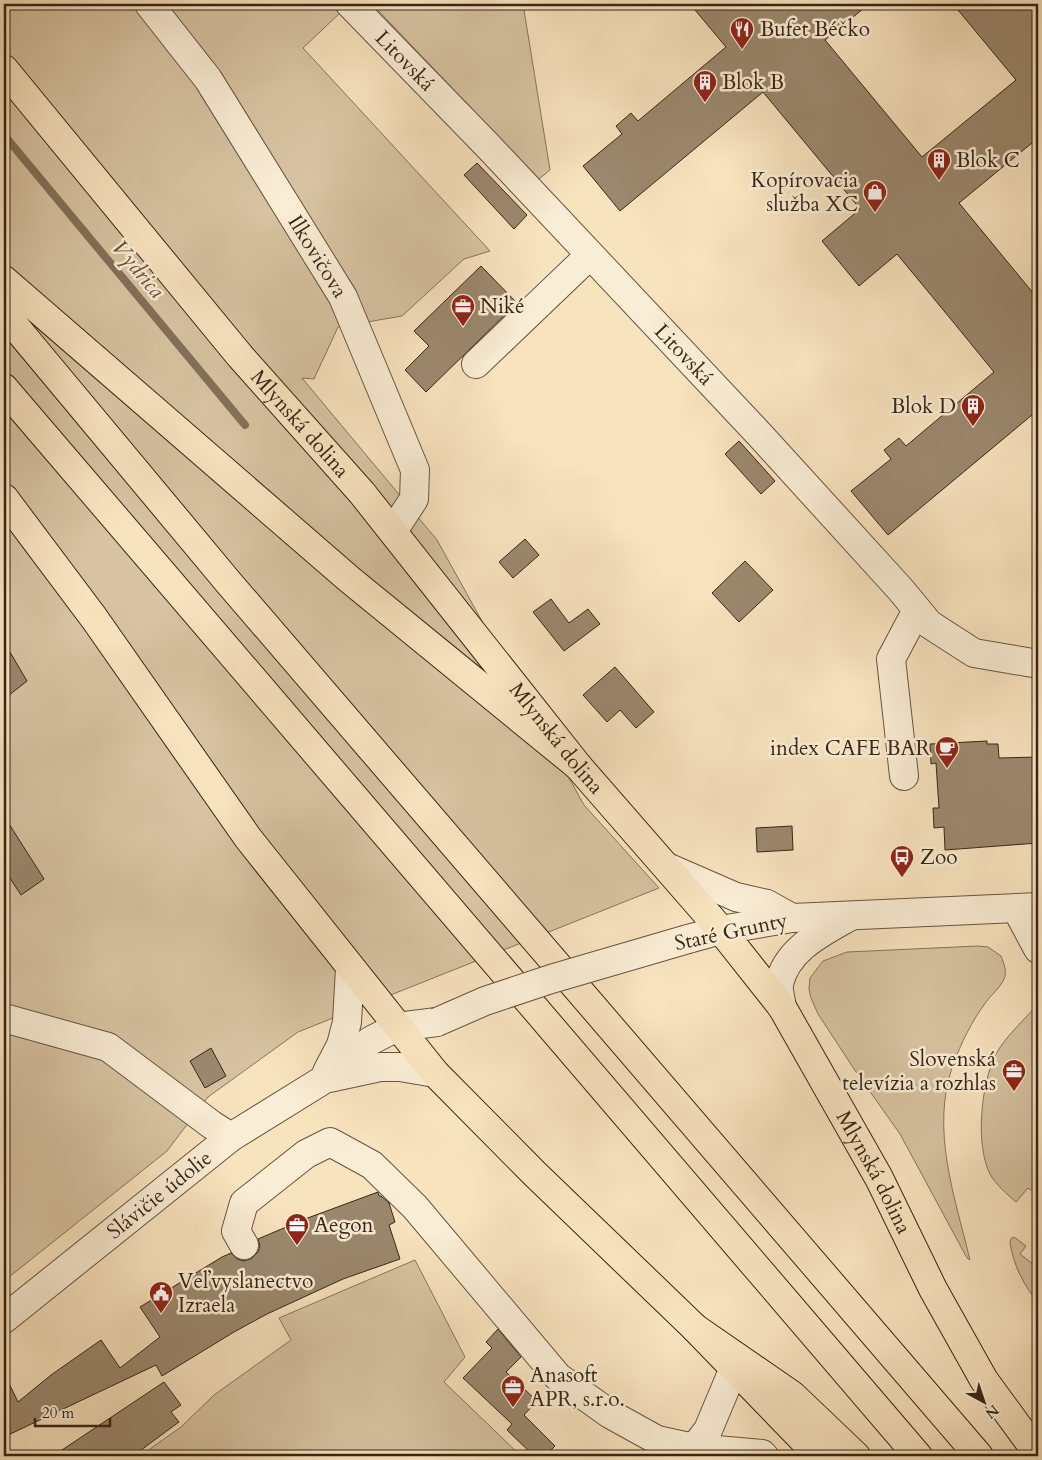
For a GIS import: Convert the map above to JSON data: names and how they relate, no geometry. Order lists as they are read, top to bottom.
{
  "streets": {
    "main road": ["Mlynská dolina"],
    "street": [
      "Litovská",
      "Ilkovičova",
      "Staré Grunty",
      "Slávičie údolie"
    ]
  },
  "crossings": [
    ["Ilkovičova", "Mlynská dolina"],
    ["Mlynská dolina", "Staré Grunty"],
    ["Staré Grunty", "Slávičie údolie"]
  ],
  "water": ["Vydrica"],
  "places": {
    "restaurant": ["Bufet Béčko"],
    "building": ["Blok B", "Blok C", "Blok D"],
    "shop": ["Kopírovacia služba XC"],
    "office": [
      "Niké",
      "Slovenská televízia a rozhlas",
      "Aegon",
      "Anasoft APR, s.r.o."
    ],
    "cafe": ["index CAFE BAR"],
    "bus stop": ["Zoo"],
    "public building": ["Veľvyslanectvo Izraela"]
  },
  "scale_bar": "20 m",
  "north": "bottom right"
}
